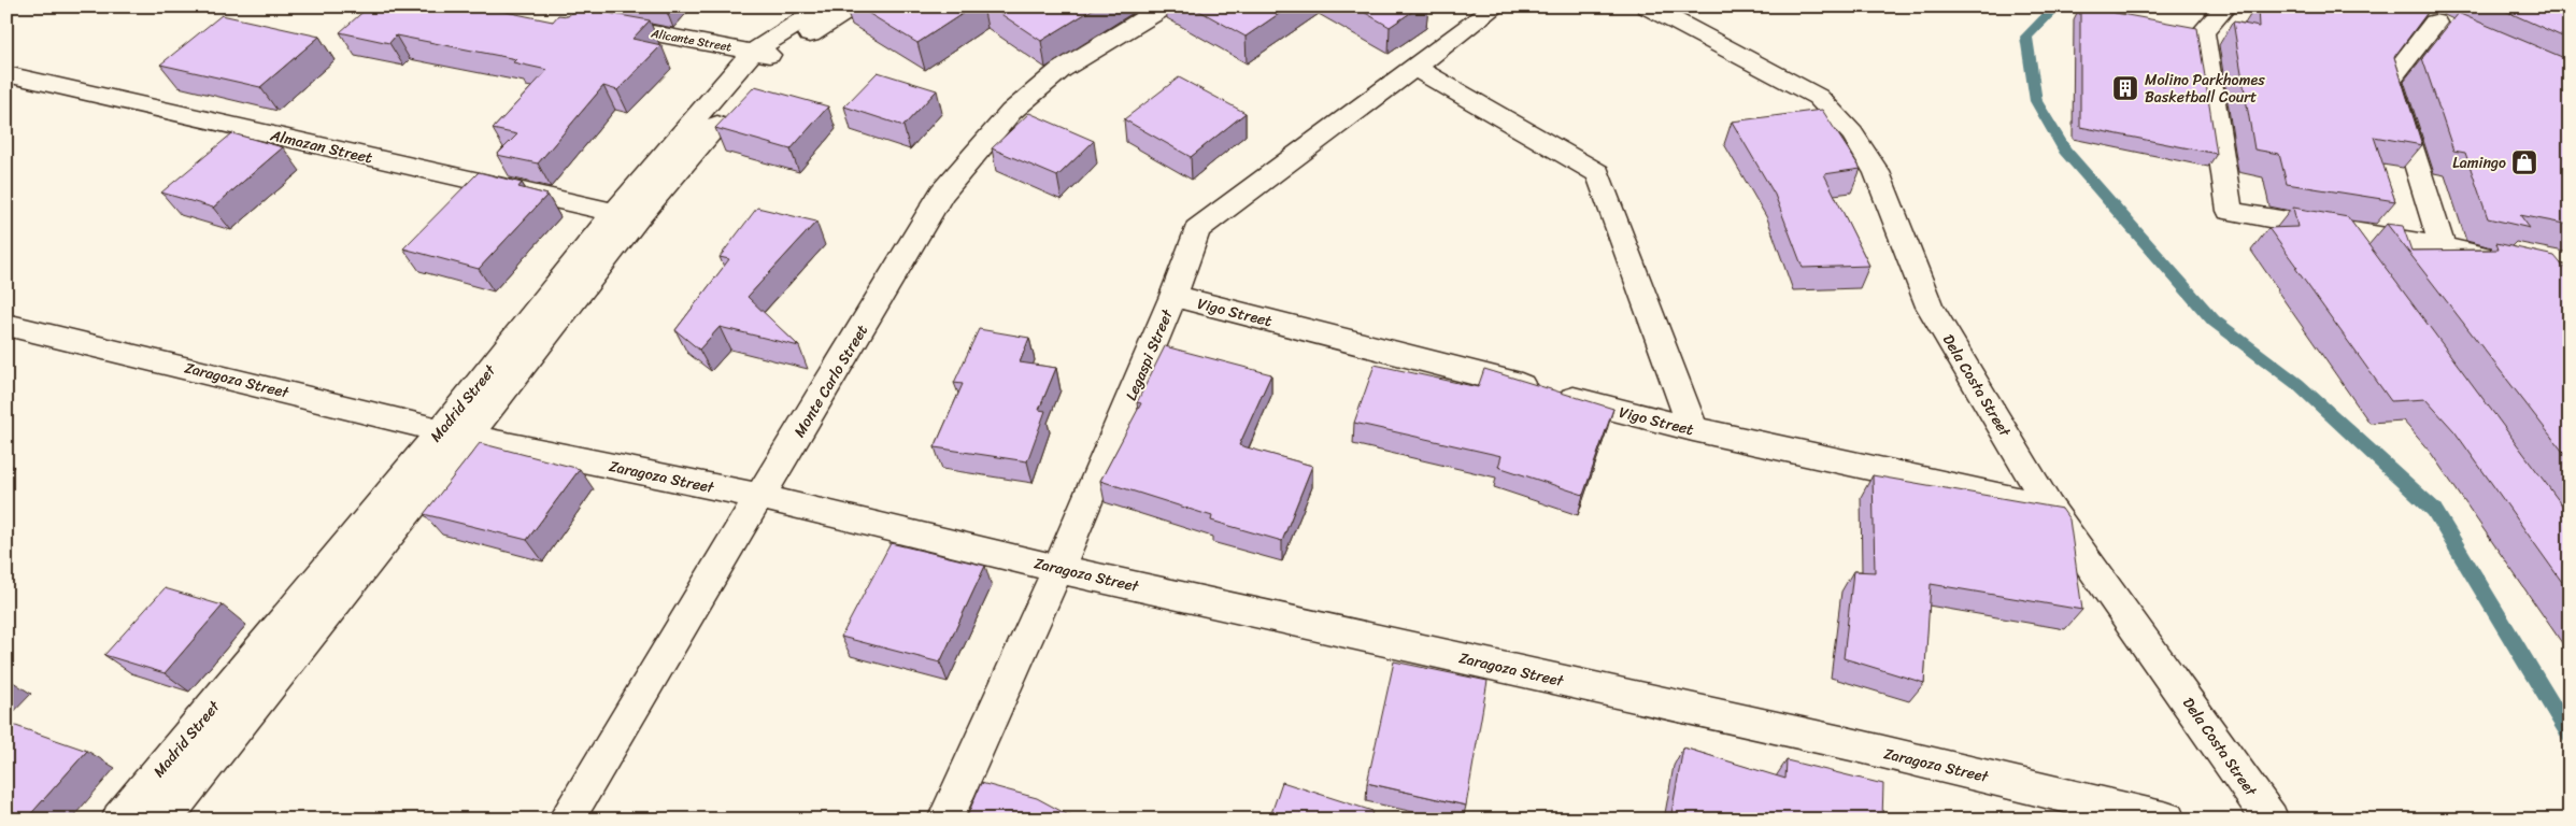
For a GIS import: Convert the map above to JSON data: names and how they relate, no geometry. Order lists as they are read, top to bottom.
{
  "streets": {
    "street": [
      "Alicante Street",
      "Almazan Street",
      "Vigo Street",
      "Legaspi Street",
      "Zaragoza Street",
      "Monte Carlo Street",
      "Dela Costa Street",
      "Madrid Street"
    ]
  },
  "crossings": [
    ["Alicante Street", "Madrid Street"],
    ["Almazan Street", "Madrid Street"],
    ["Vigo Street", "Legaspi Street"],
    ["Vigo Street", "Dela Costa Street"],
    ["Legaspi Street", "Zaragoza Street"],
    ["Zaragoza Street", "Monte Carlo Street"],
    ["Zaragoza Street", "Madrid Street"]
  ],
  "places": {
    "building": ["Molino Parkhomes Basketball Court"],
    "shop": ["Lamingo"]
  }
}
